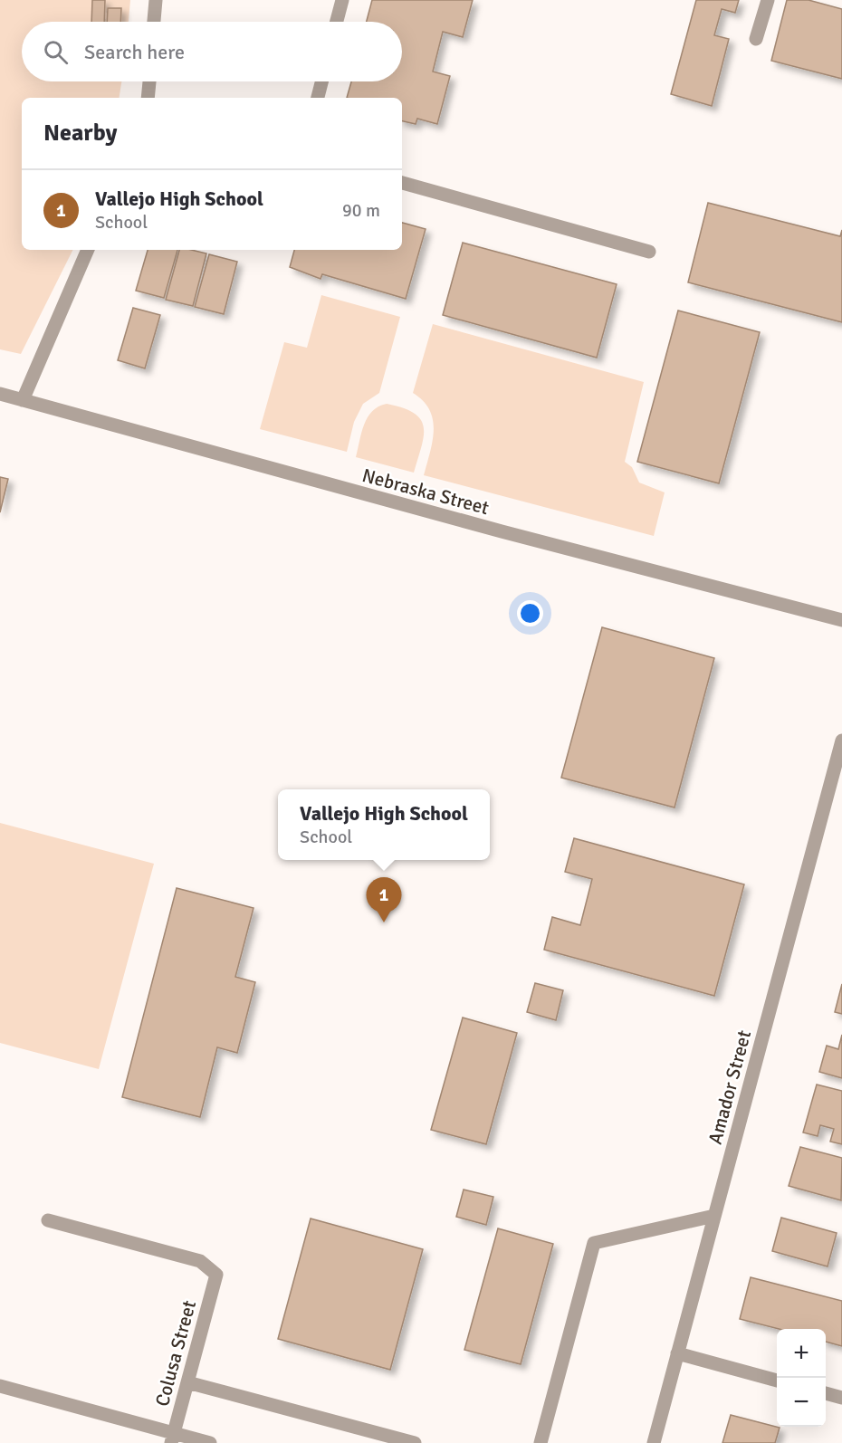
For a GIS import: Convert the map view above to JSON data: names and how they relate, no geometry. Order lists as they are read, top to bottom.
{
  "streets": {
    "street": ["Nebraska Street", "Amador Street", "Colusa Street"]
  },
  "page": {
    "search": "Search here",
    "heading": "Nearby",
    "list": [
      {
        "mark": "1",
        "name": "Vallejo High School",
        "note": "School",
        "value": "90 m"
      }
    ],
    "popup": ["Vallejo High School", "School"],
    "pins": "1",
    "map_buttons": ["+", "−"]
  }
}
